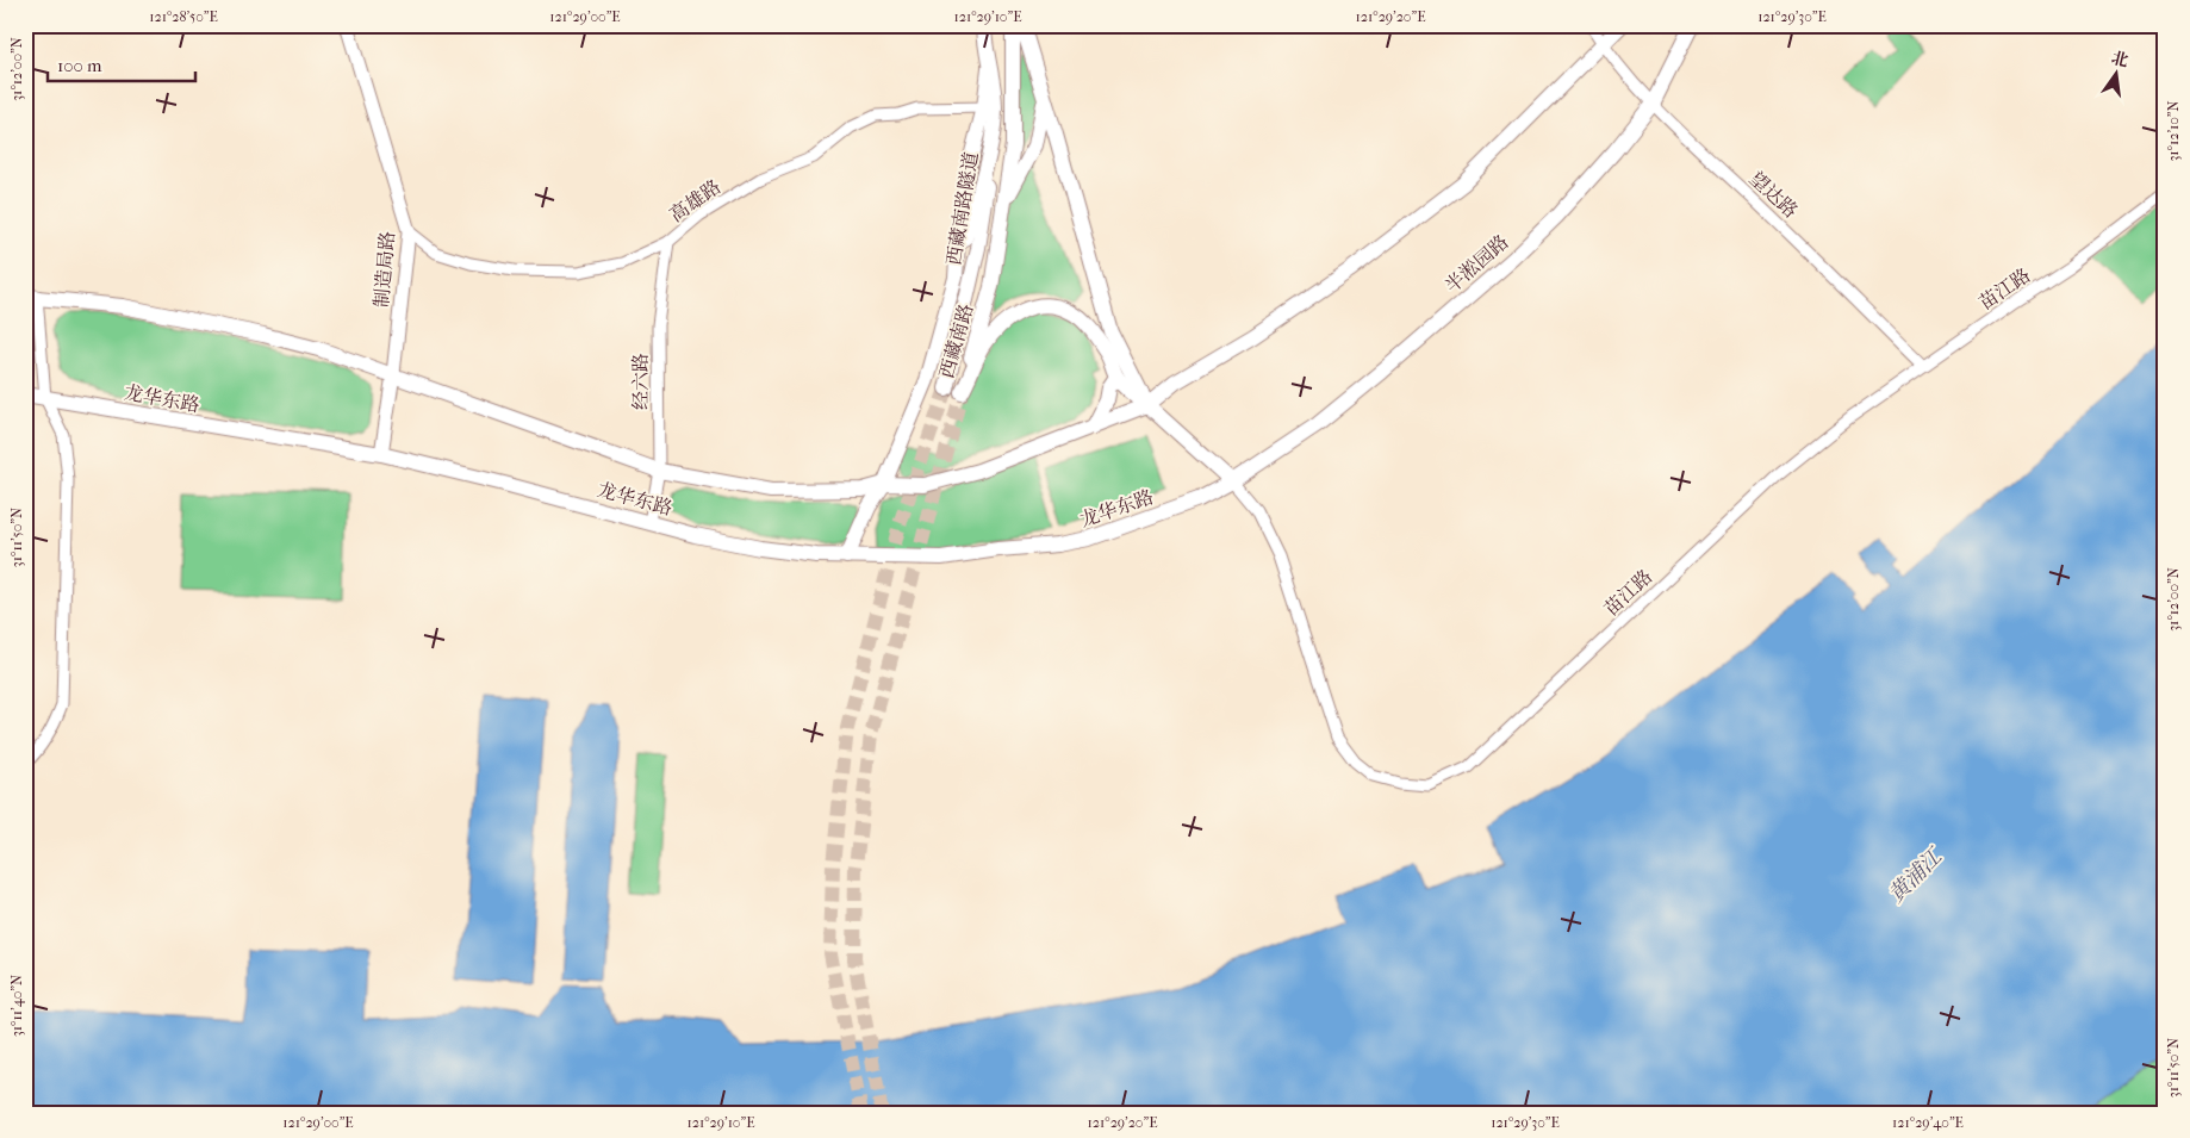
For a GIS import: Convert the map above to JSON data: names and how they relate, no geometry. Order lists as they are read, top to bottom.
{
  "streets": {
    "main road": [
      "西藏南路隧道",
      "半淞园路",
      "西藏南路",
      "龙华东路"
    ],
    "street": [
      "望达路",
      "高雄路",
      "制造局路",
      "苗江路",
      "经六路"
    ]
  },
  "crossings": [
    ["望达路", "半淞园路"],
    ["望达路", "苗江路"],
    ["高雄路", "制造局路"],
    ["高雄路", "西藏南路"],
    ["高雄路", "经六路"],
    ["西藏南路隧道", "西藏南路"],
    ["半淞园路", "苗江路"],
    ["半淞园路", "西藏南路"],
    ["半淞园路", "龙华东路"],
    ["制造局路", "龙华东路"],
    ["苗江路", "西藏南路"],
    ["苗江路", "龙华东路"],
    ["西藏南路", "龙华东路"],
    ["经六路", "龙华东路"]
  ],
  "water": ["黄浦江"],
  "scale_bar": "100 m",
  "north": "top",
  "coordinates": [
    "121°28'50\"E",
    "121°29'00\"E",
    "121°29'10\"E",
    "121°29'20\"E",
    "121°29'30\"E",
    "31°12'00\"N",
    "31°12'10\"N",
    "31°11'50\"N",
    "31°11'40\"N",
    "121°29'40\"E"
  ]
}
